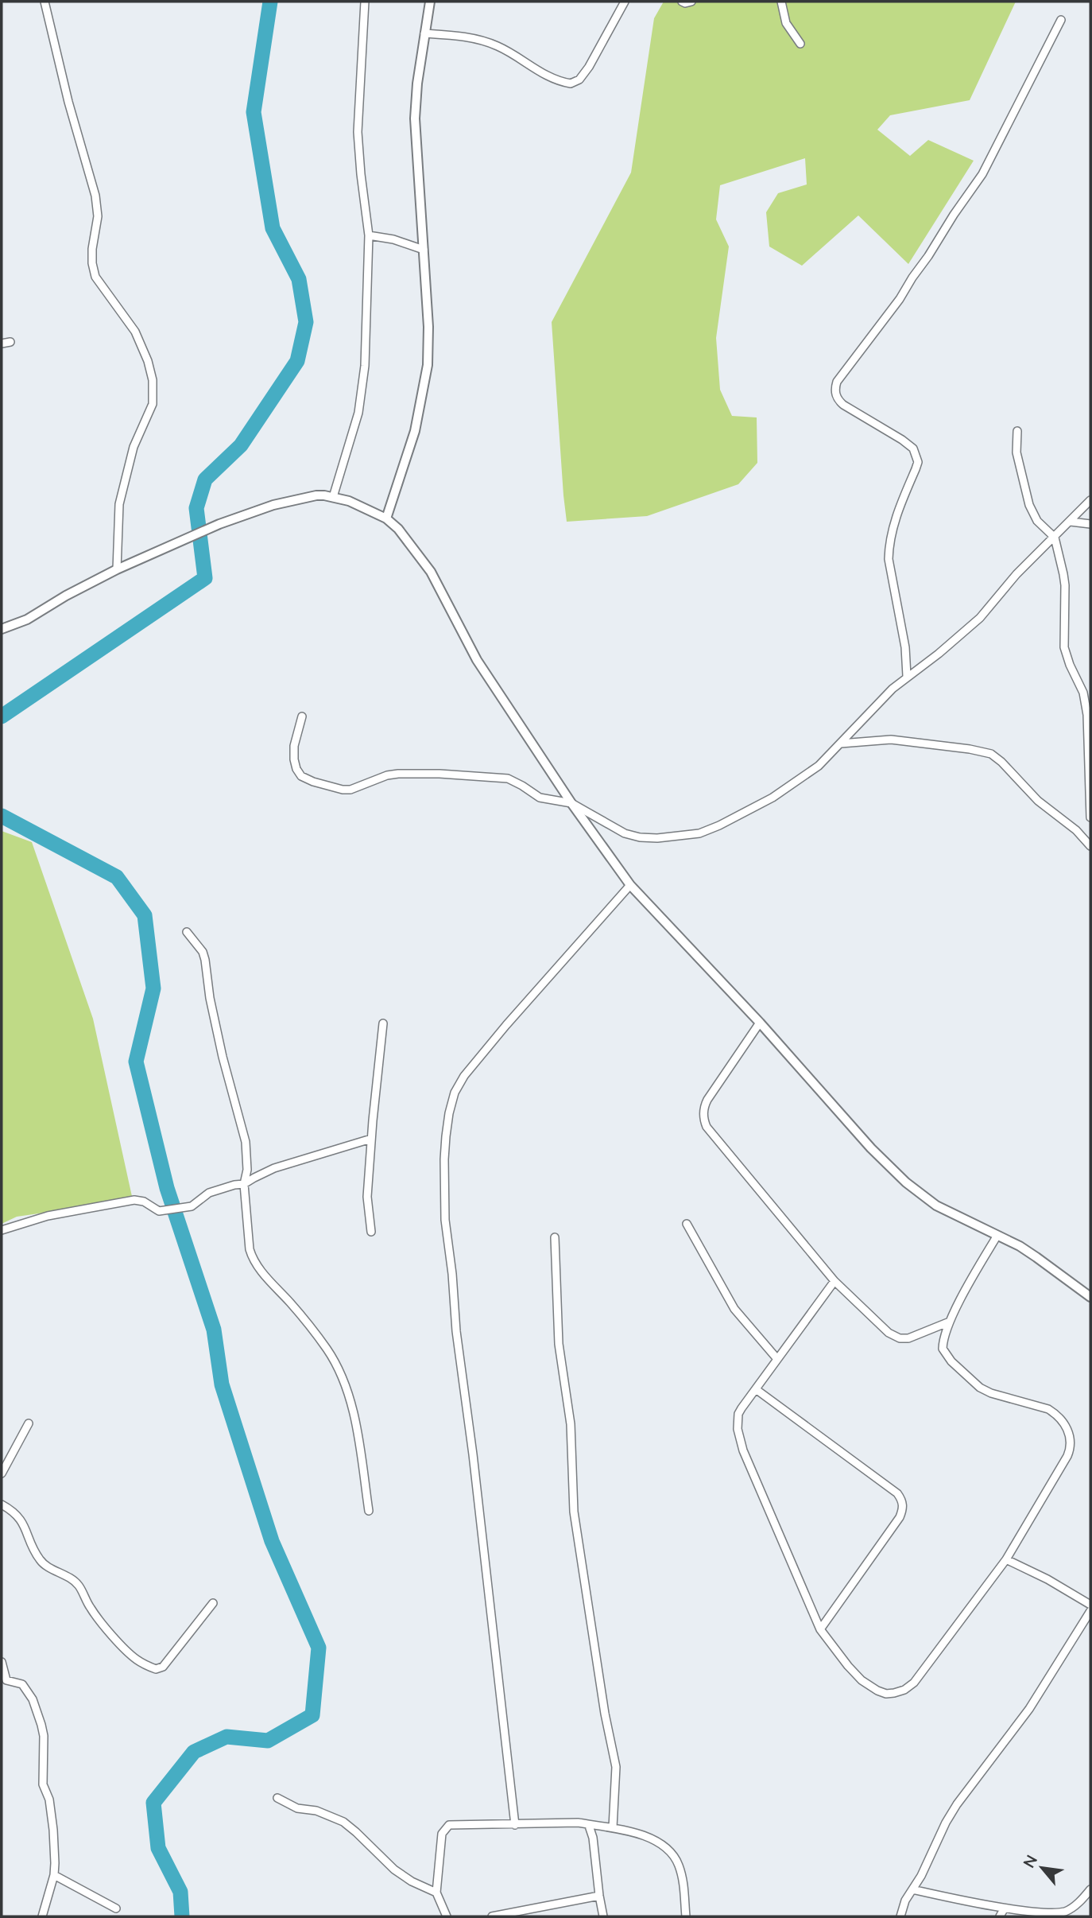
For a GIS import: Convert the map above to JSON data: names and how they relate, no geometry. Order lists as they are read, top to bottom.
{
  "north": "top left"
}
